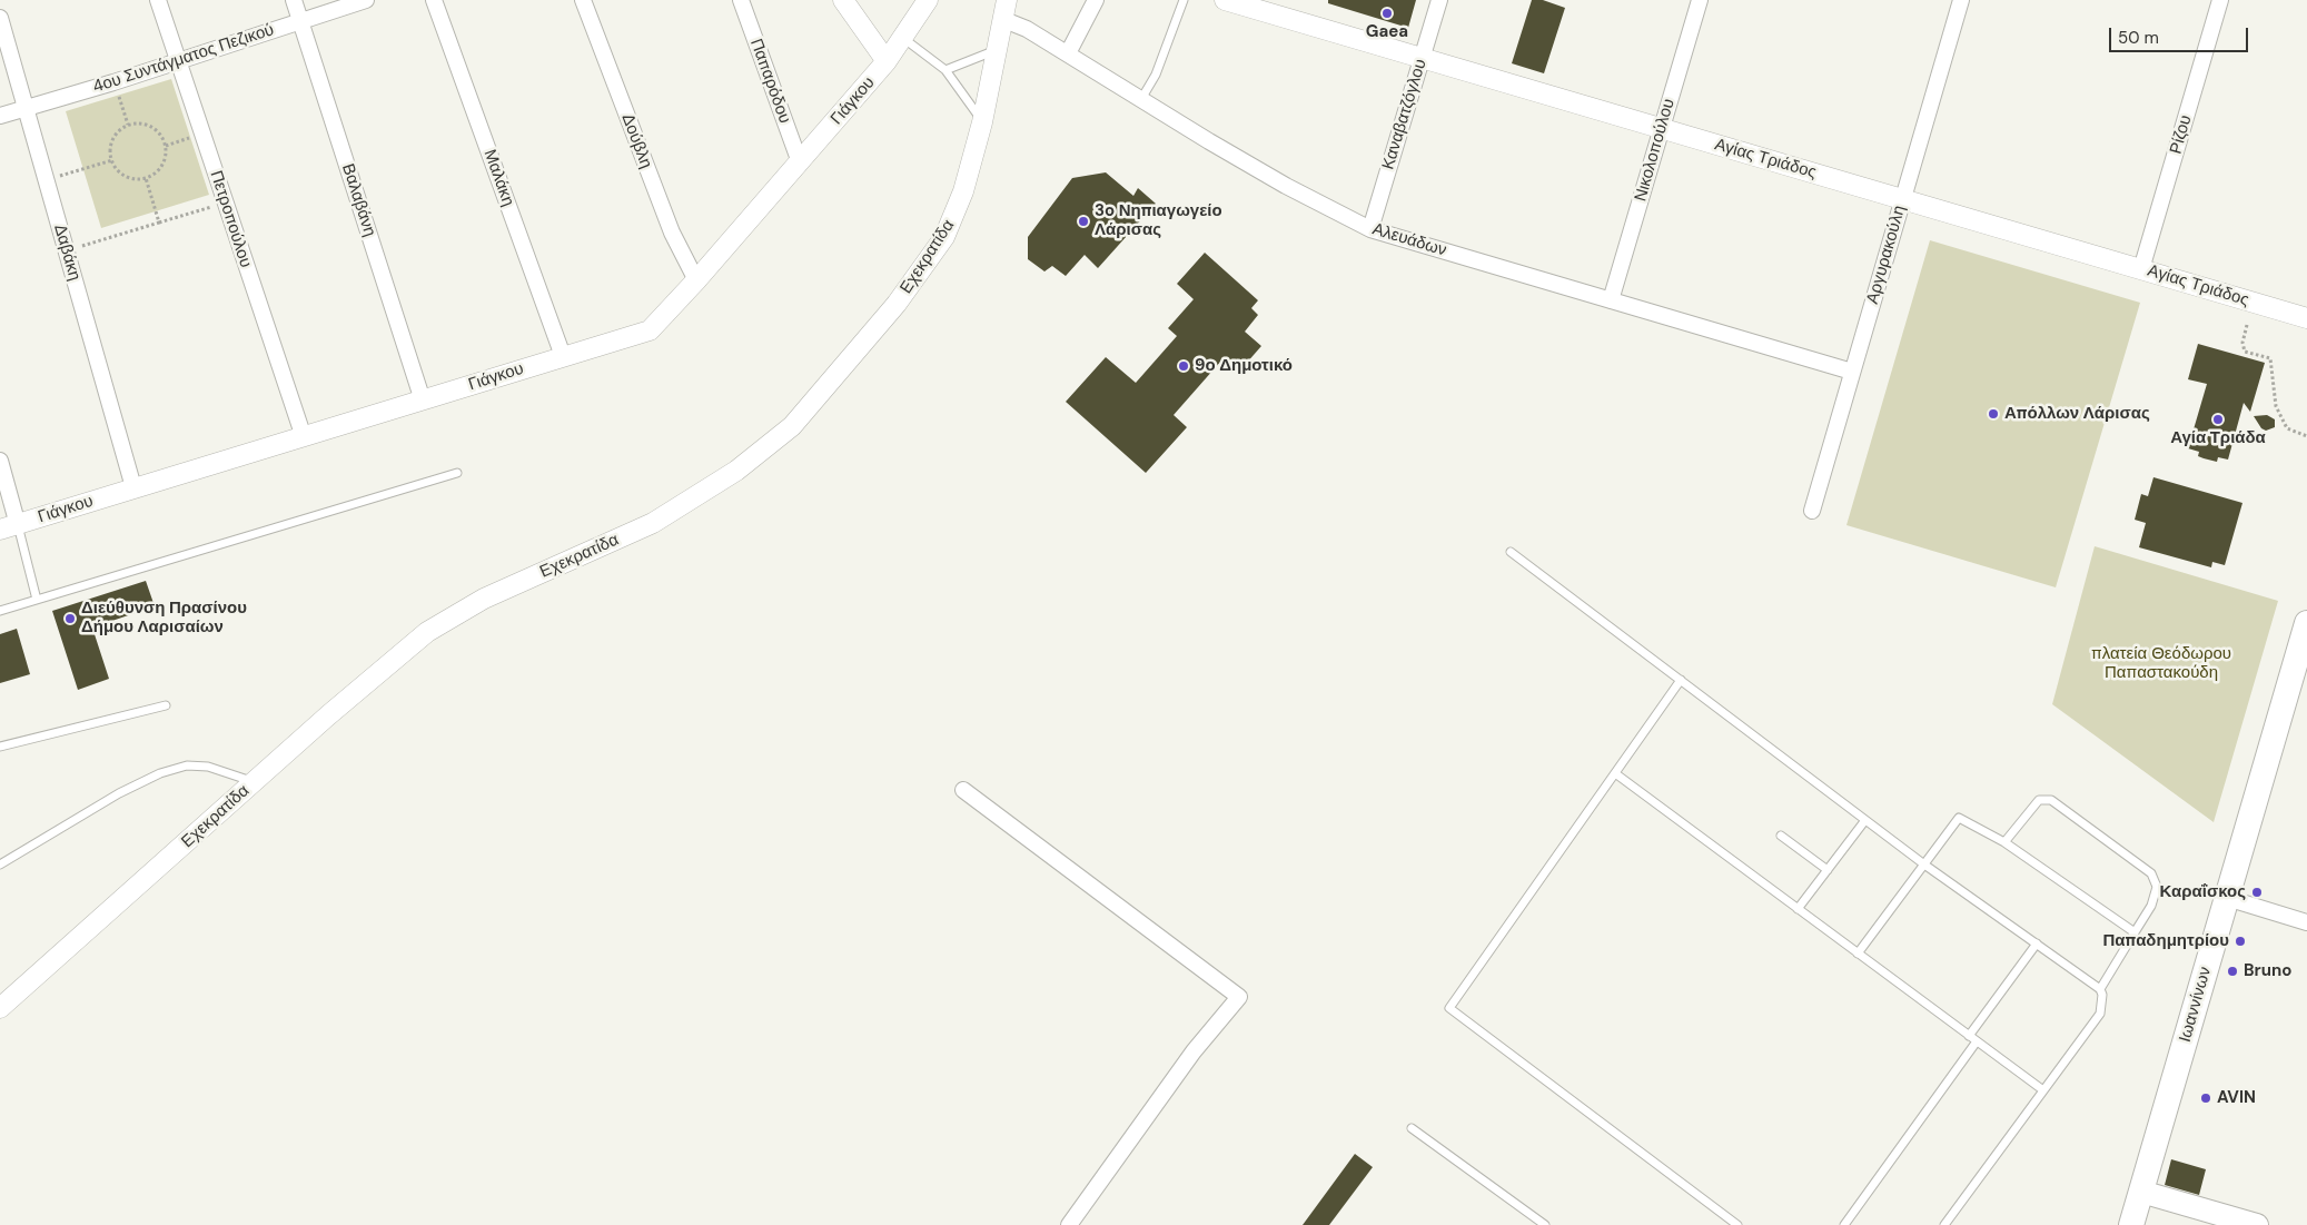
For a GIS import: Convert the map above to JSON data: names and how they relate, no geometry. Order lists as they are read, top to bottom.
{
  "streets": {
    "main road": ["Ιωαννίνων"],
    "street": [
      "4ου Συντάγματος Πεζικού",
      "Παπαρόδου",
      "Γιάγκου",
      "Καναβατζόγλου",
      "Ρίζου",
      "Δούβλη",
      "Νικολοπούλου",
      "Αγίας Τριάδος",
      "Μαλάκη",
      "Βαλαβάνη",
      "Πετροπούλου",
      "Αλευάδων",
      "Δαβάκη",
      "Αργυρακούλη",
      "Εχεκρατίδα"
    ]
  },
  "crossings": [
    ["4ου Συντάγματος Πεζικού", "Βαλαβάνη"],
    ["4ου Συντάγματος Πεζικού", "Πετροπούλου"],
    ["4ου Συντάγματος Πεζικού", "Δαβάκη"],
    ["Παπαρόδου", "Γιάγκου"],
    ["Γιάγκου", "Δούβλη"],
    ["Γιάγκου", "Μαλάκη"],
    ["Γιάγκου", "Βαλαβάνη"],
    ["Γιάγκου", "Πετροπούλου"],
    ["Γιάγκου", "Δαβάκη"],
    ["Καναβατζόγλου", "Αγίας Τριάδος"],
    ["Καναβατζόγλου", "Αλευάδων"],
    ["Ρίζου", "Αγίας Τριάδος"],
    ["Νικολοπούλου", "Αγίας Τριάδος"],
    ["Νικολοπούλου", "Αλευάδων"],
    ["Αγίας Τριάδος", "Αργυρακούλη"],
    ["Αλευάδων", "Αργυρακούλη"],
    ["Αλευάδων", "Εχεκρατίδα"]
  ],
  "parks": ["πλατεία Θεόδωρου Παπαστακούδη"],
  "places": [
    "Gaea",
    "3o Νηπιαγωγείο Λάρισας",
    "9ο Δημοτικό",
    "Απόλλων Λάρισας",
    "Αγία Τριάδα",
    "Διεύθυνση Πρασίνου Δήμου Λαρισαίων",
    "Καραΐσκος",
    "Παπαδημητρίου",
    "Bruno",
    "AVIN"
  ],
  "scale_bar": "50 m"
}
